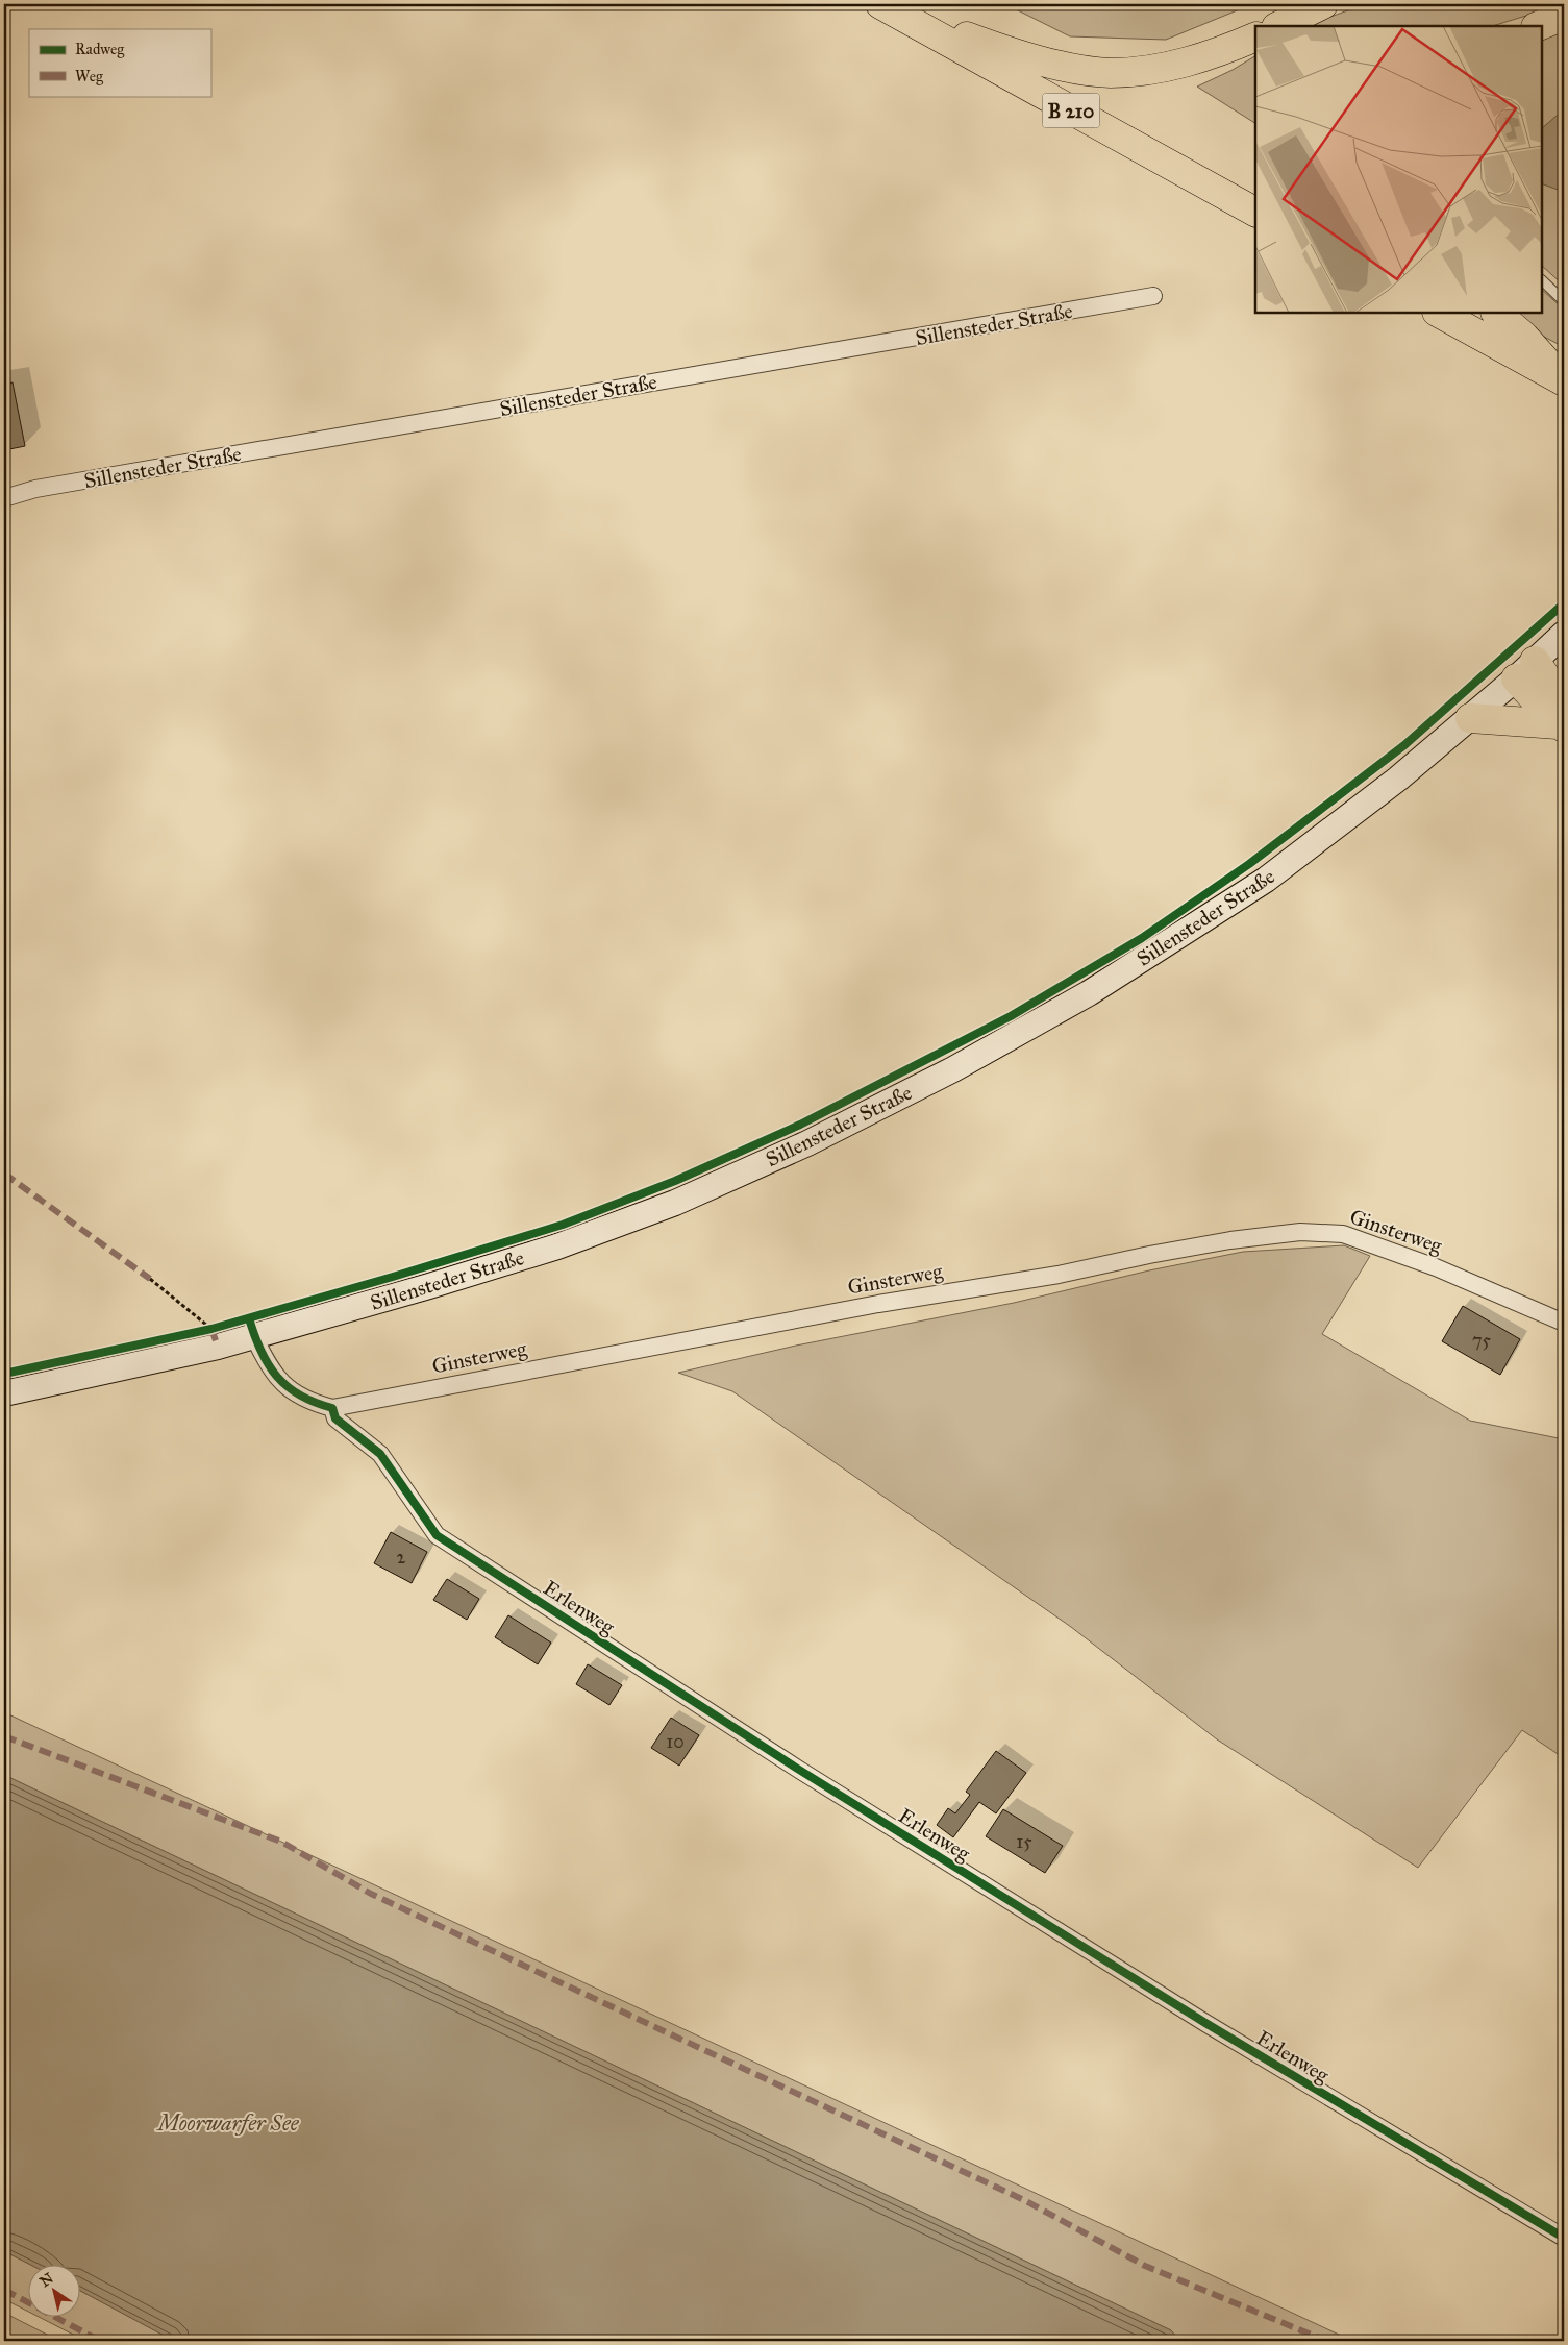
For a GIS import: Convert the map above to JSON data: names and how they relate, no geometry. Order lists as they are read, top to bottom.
{
  "streets": {
    "highway": ["B 210"],
    "street": ["Sillensteder Straße", "Ginsterweg", "Erlenweg"]
  },
  "crossings": [
    ["Sillensteder Straße", "Ginsterweg"],
    ["Ginsterweg", "Erlenweg"]
  ],
  "water": ["Moorwarfer See"],
  "house_numbers": [
    "75",
    "2",
    "10",
    "15"
  ],
  "legend": ["Radweg", "Weg"],
  "north": "top left"
}
